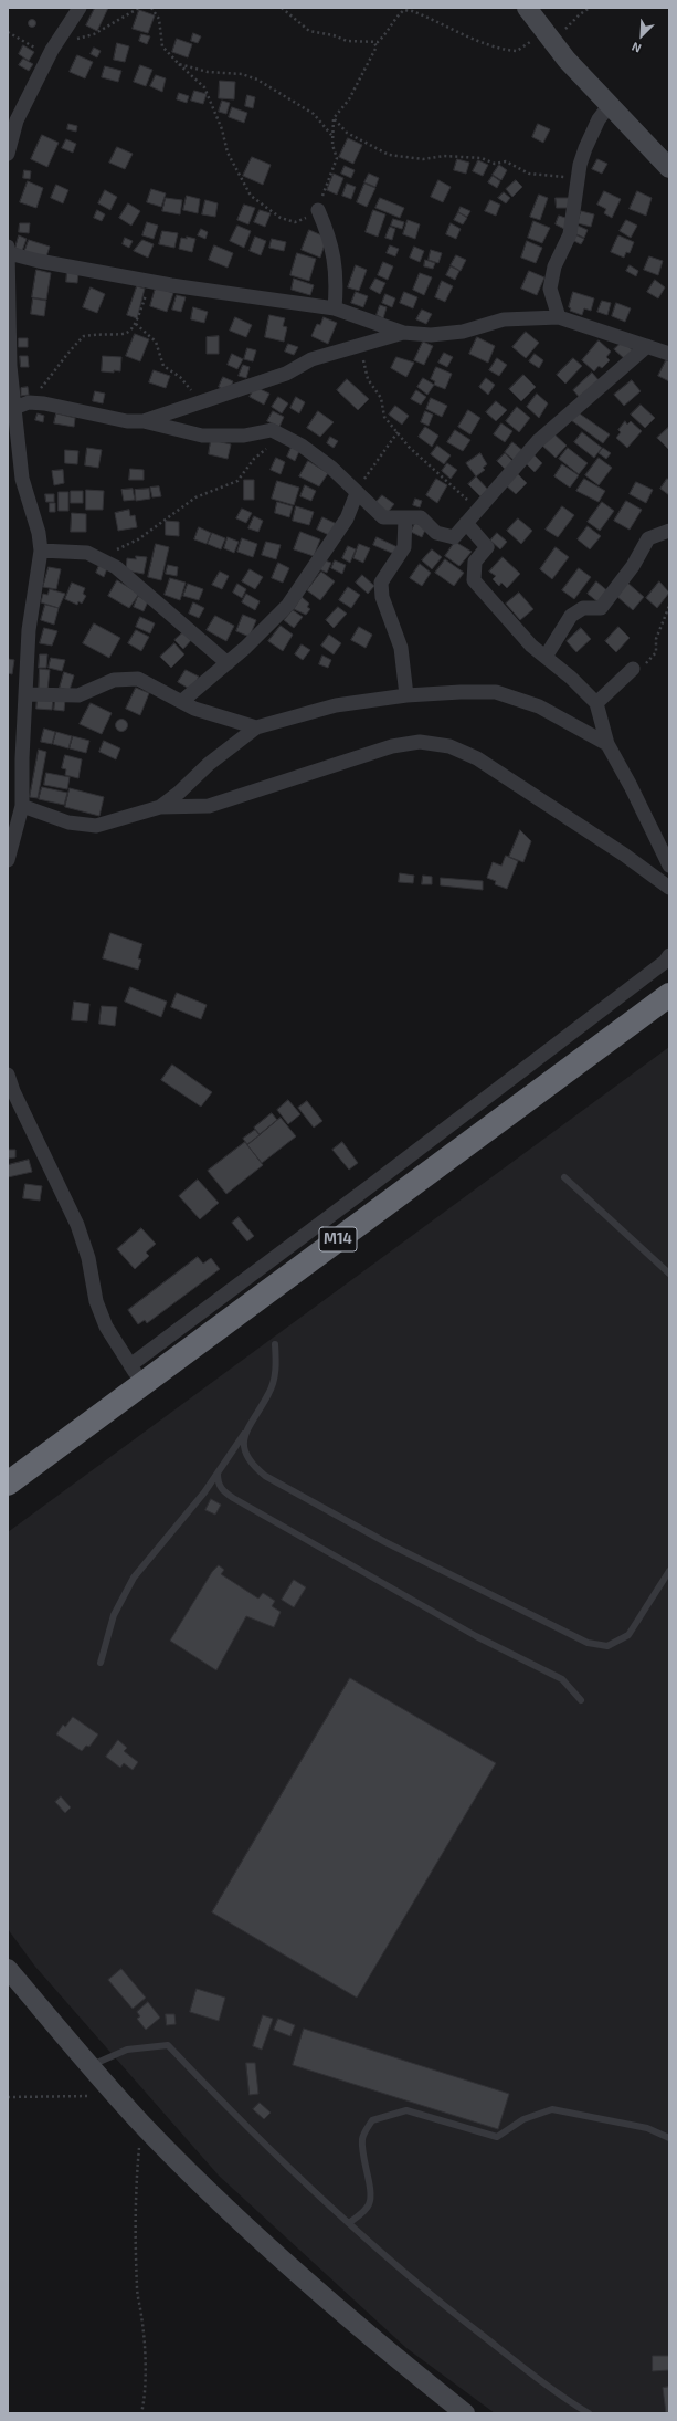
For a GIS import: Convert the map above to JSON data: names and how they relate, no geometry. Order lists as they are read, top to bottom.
{
  "streets": {
    "highway": ["M14"]
  },
  "north": "bottom left"
}
